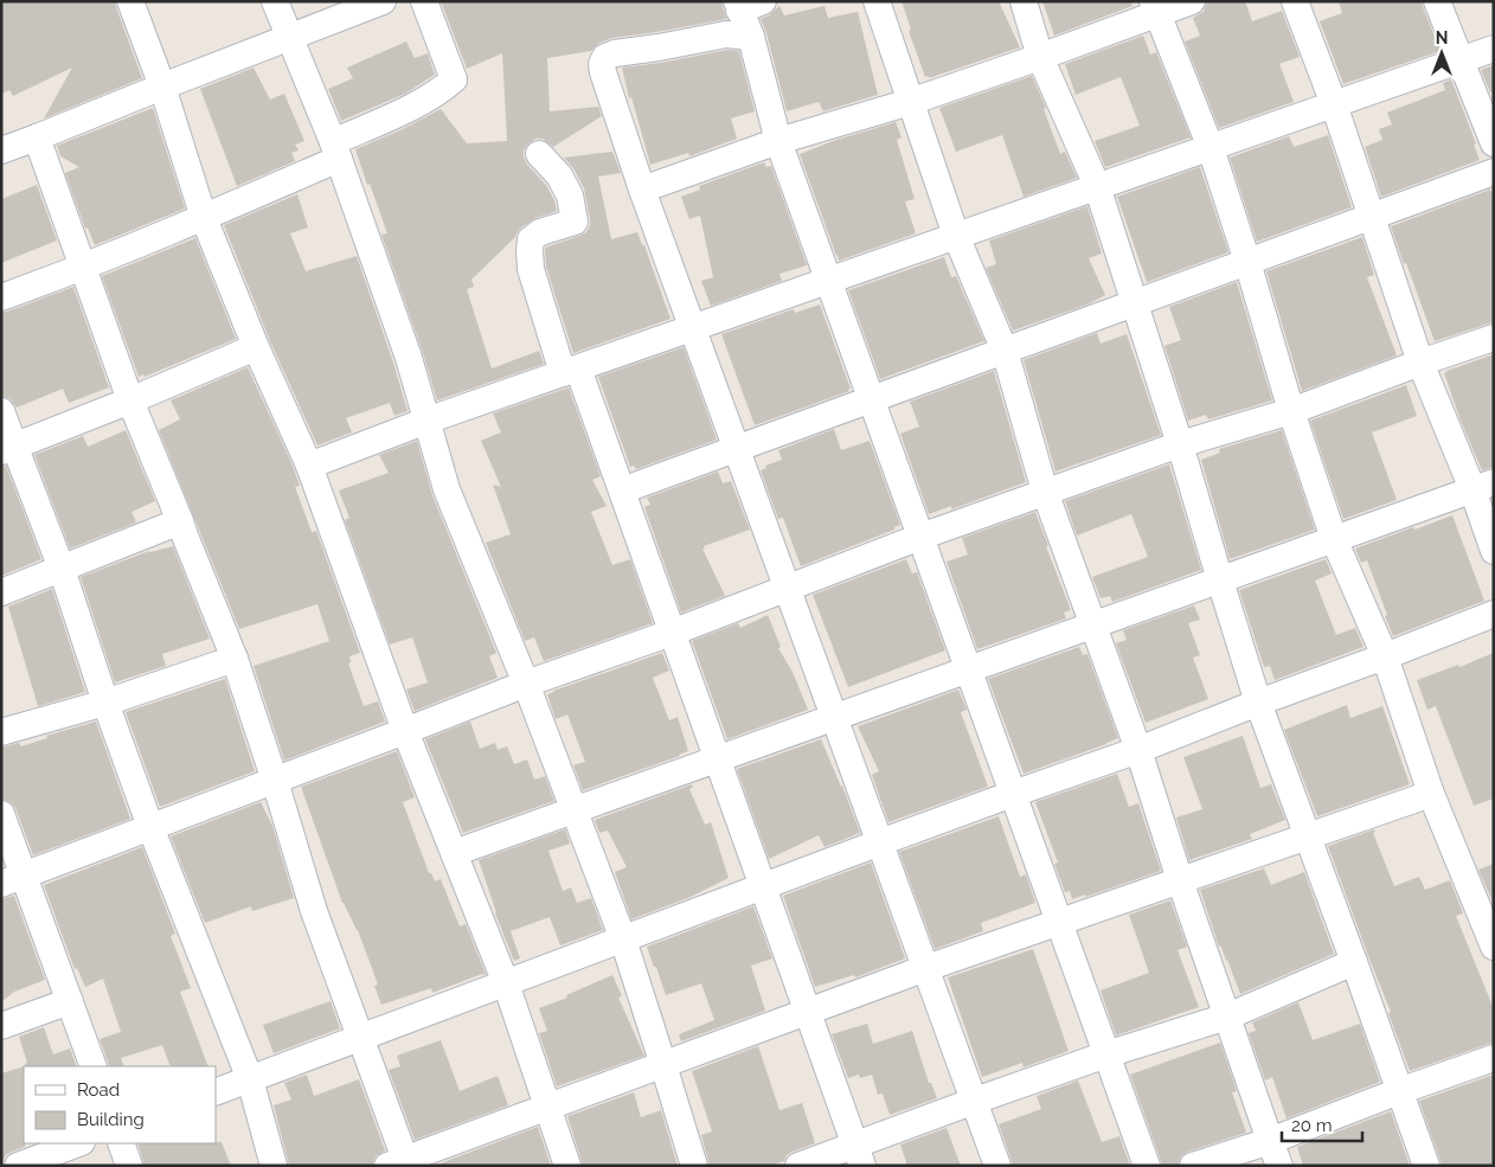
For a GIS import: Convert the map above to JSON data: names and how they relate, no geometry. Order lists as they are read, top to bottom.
{
  "legend": ["Road", "Building"],
  "scale_bar": "20 m",
  "north": "top"
}
